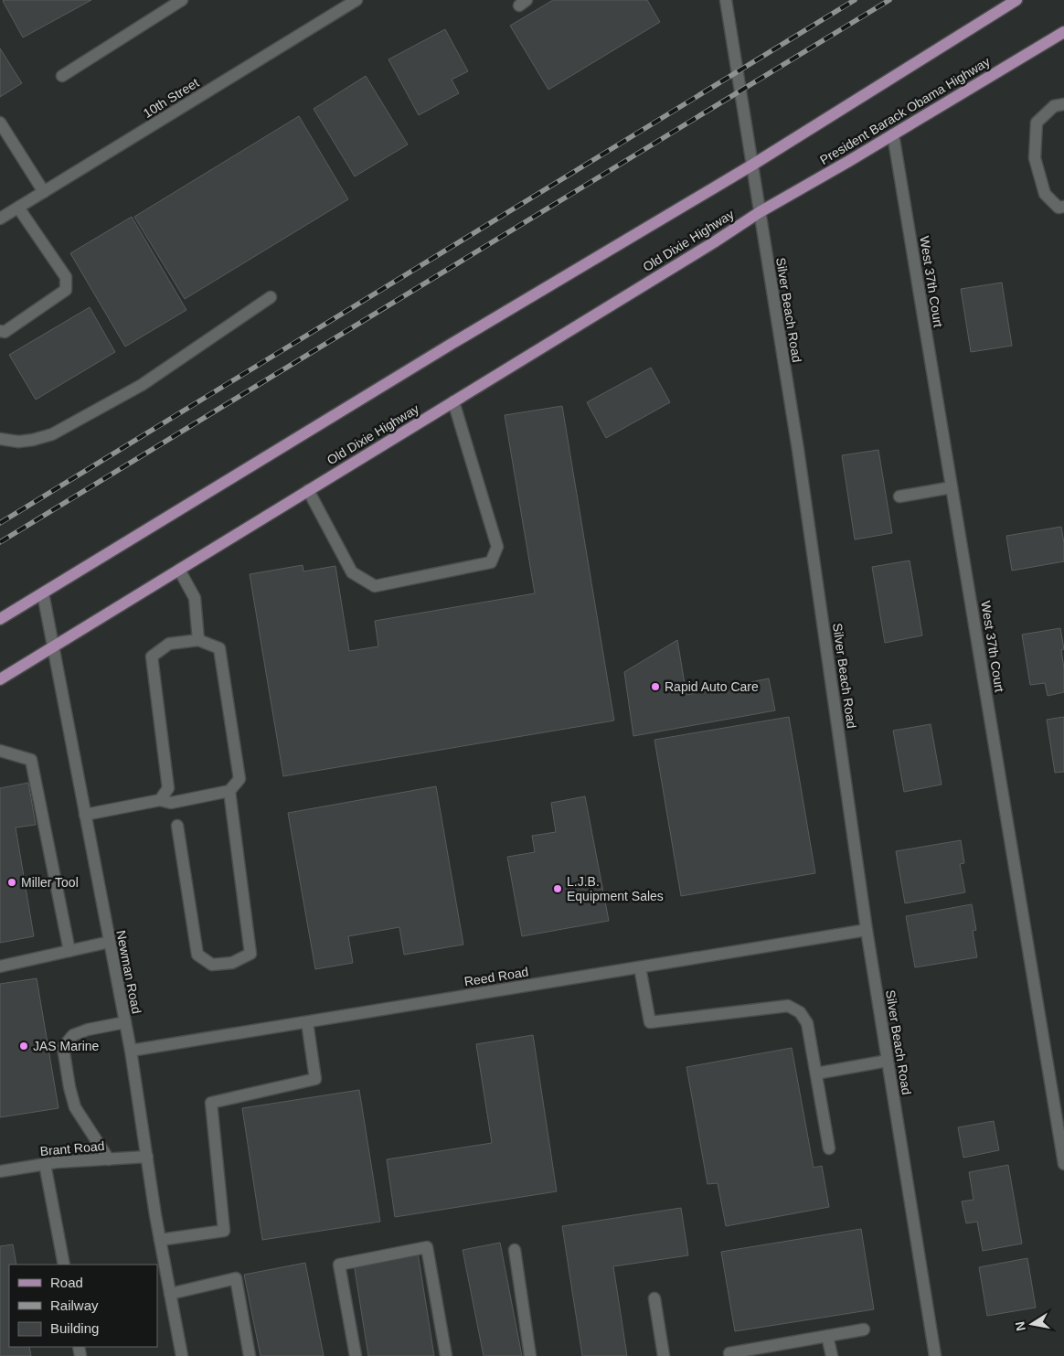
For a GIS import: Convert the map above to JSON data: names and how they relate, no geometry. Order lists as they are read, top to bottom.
{
  "streets": {
    "main road": ["President Barack Obama Highway", "Old Dixie Highway"],
    "street": [
      "10th Street",
      "West 37th Court",
      "Silver Beach Road",
      "Newman Road",
      "Reed Road",
      "Brant Road"
    ]
  },
  "crossings": [
    ["President Barack Obama Highway", "Old Dixie Highway"],
    ["President Barack Obama Highway", "West 37th Court"],
    ["President Barack Obama Highway", "Silver Beach Road"],
    ["Old Dixie Highway", "Silver Beach Road"],
    ["Old Dixie Highway", "Newman Road"],
    ["Silver Beach Road", "Reed Road"],
    ["Newman Road", "Reed Road"],
    ["Newman Road", "Brant Road"]
  ],
  "places": [
    "Rapid Auto Care",
    "Miller Tool",
    "L.J.B. Equipment Sales",
    "JAS Marine"
  ],
  "legend": ["Road", "Railway", "Building"],
  "north": "left"
}
